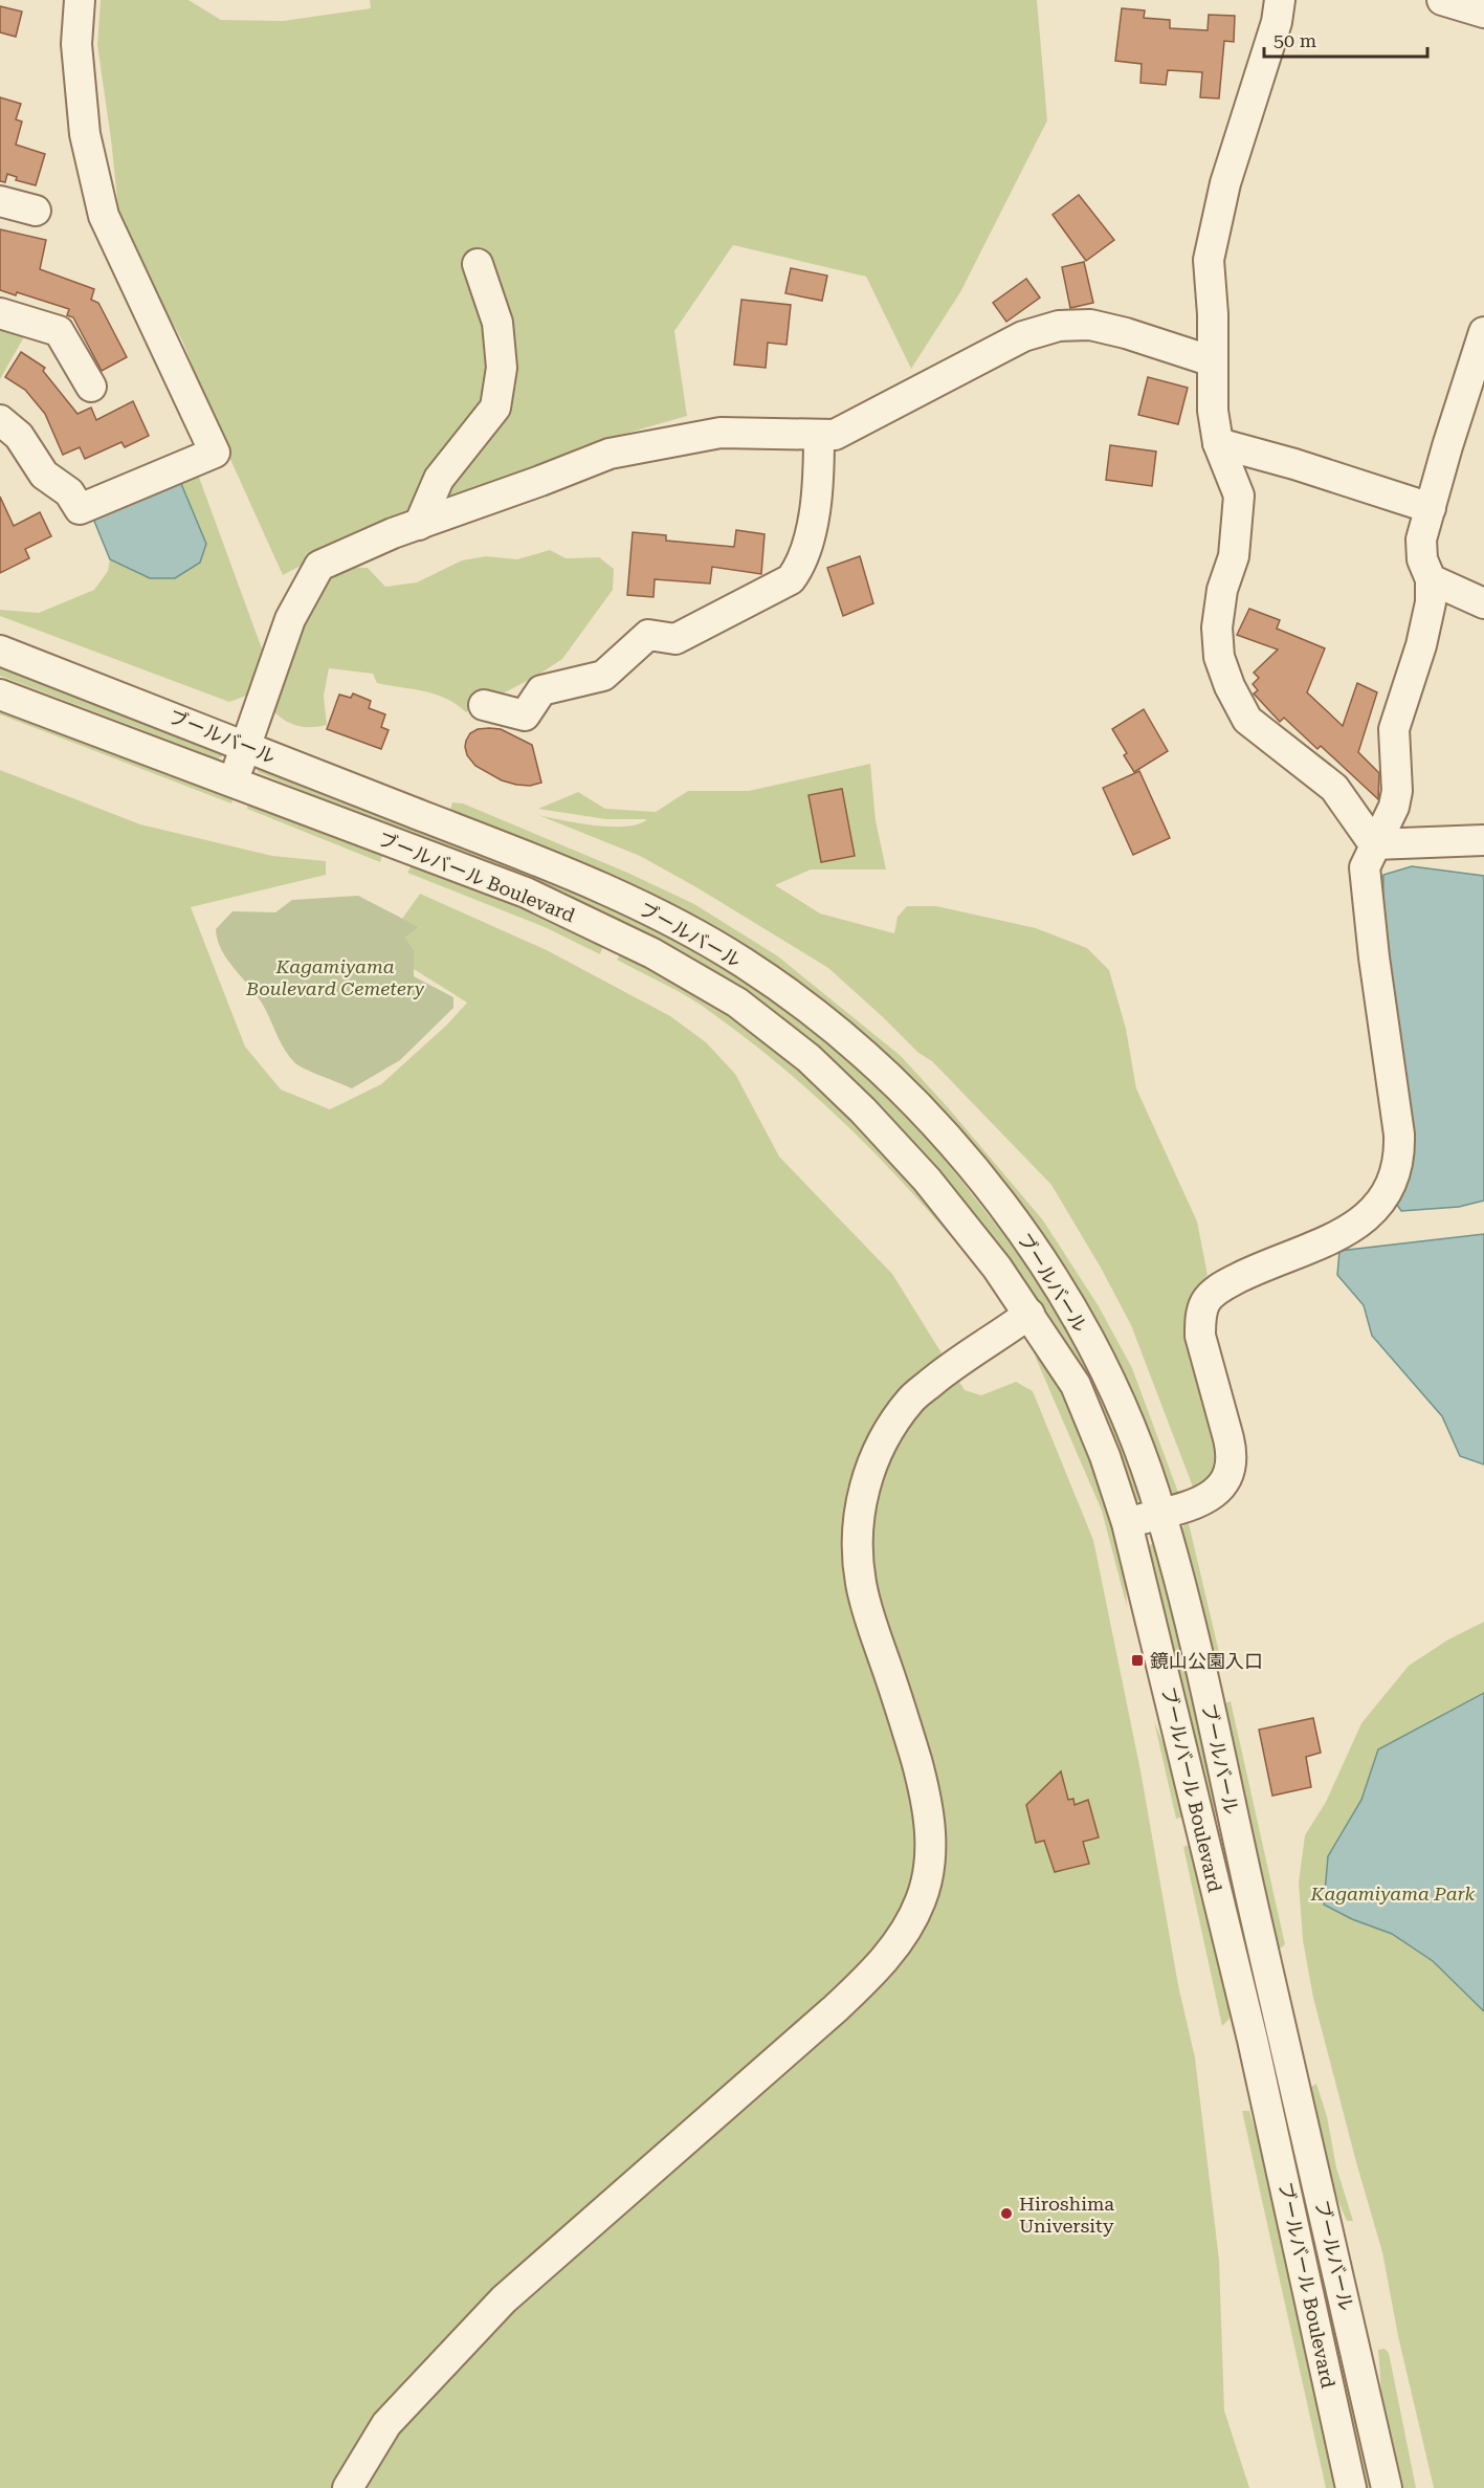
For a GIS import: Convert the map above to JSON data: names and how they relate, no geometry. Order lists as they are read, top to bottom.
{
  "streets": {
    "street": ["ブールバール", "ブールバール Boulevard"]
  },
  "parks": ["Kagamiyama Boulevard Cemetery", "Kagamiyama Park"],
  "places": {
    "transit": ["鏡山公園入口"],
    "other": ["Hiroshima University"]
  },
  "scale_bar": "50 m"
}
